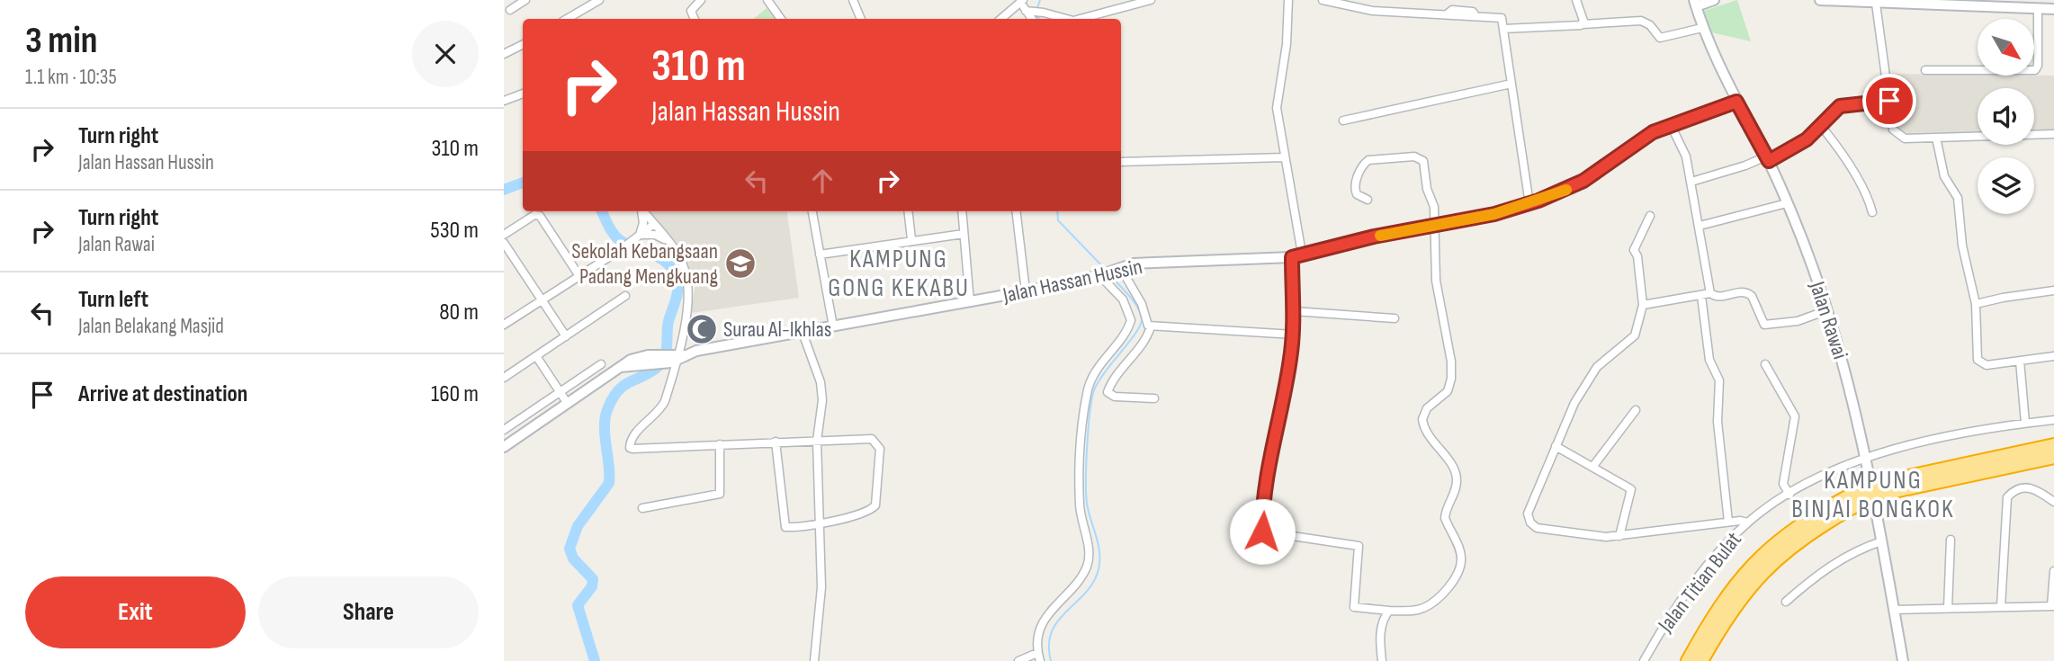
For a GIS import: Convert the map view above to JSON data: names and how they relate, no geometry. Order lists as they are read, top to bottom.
{
  "streets": {
    "street": ["Jalan Hassan Hussin", "Jalan Rawai", "Jalan Titian Bulat"]
  },
  "crossings": [
    ["Jalan Hassan Hussin", "Jalan Rawai"],
    ["Jalan Rawai", "Jalan Titian Bulat"]
  ],
  "districts": ["KAMPUNG GONG KEKABU", "KAMPUNG BINJAI BONGKOK"],
  "places": {
    "school or university": ["Sekolah Kebangsaan Padang Mengkuang"],
    "mosque": ["Surau Al-Ikhlas"]
  },
  "north": "bottom right",
  "page": {
    "heading": ["3 min", "1.1 km · 10:35"],
    "turn": ["310 m", "Jalan Hassan Hussin"],
    "list": [
      {
        "name": "Turn right",
        "note": "Jalan Hassan Hussin",
        "value": "310 m"
      },
      {
        "name": "Turn right",
        "note": "Jalan Rawai",
        "value": "530 m"
      },
      {
        "name": "Turn left",
        "note": "Jalan Belakang Masjid",
        "value": "80 m"
      },
      {
        "name": "Arrive at destination",
        "value": "160 m"
      }
    ],
    "buttons": ["Exit", "Share"]
  }
}
